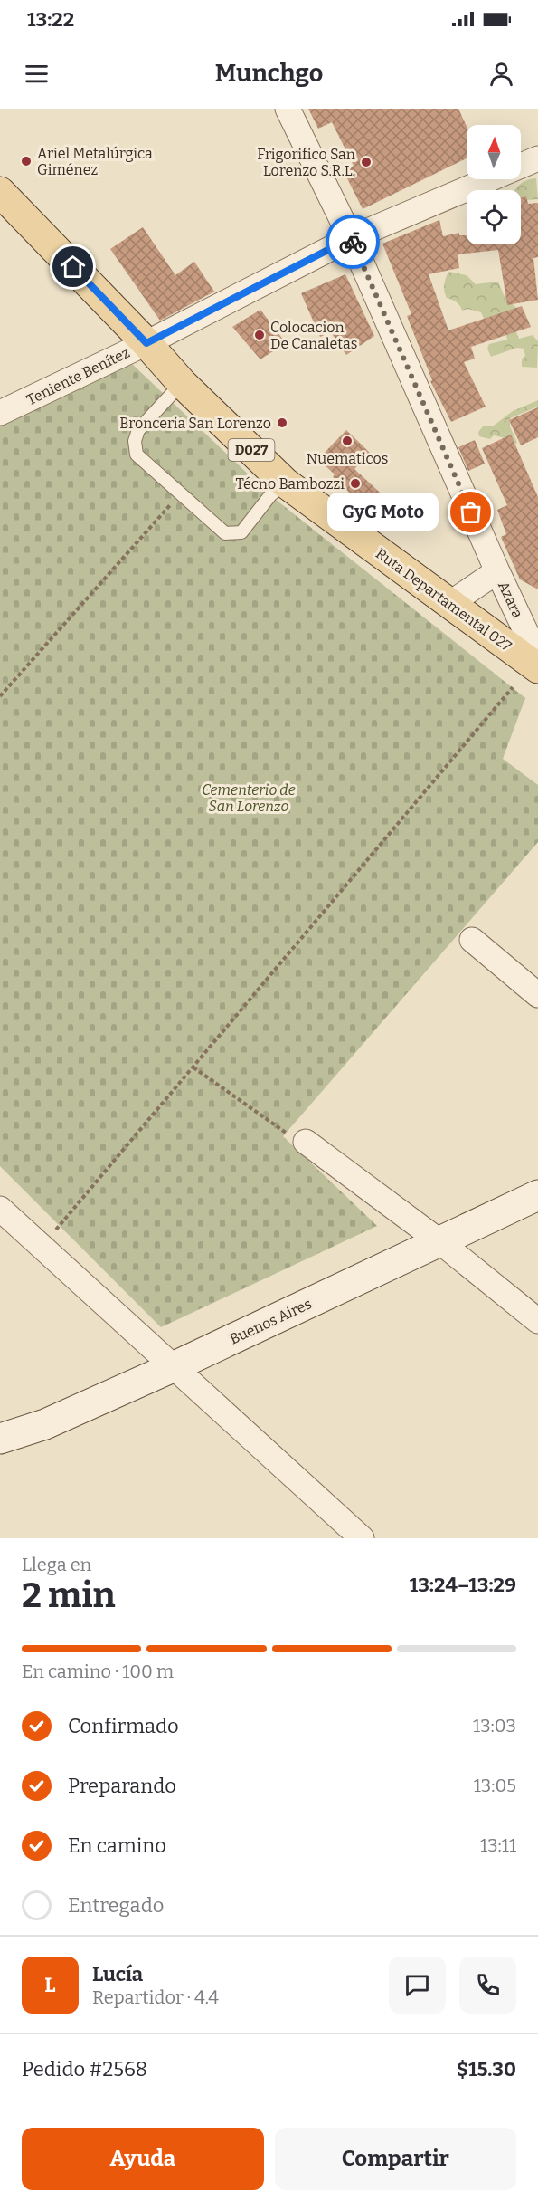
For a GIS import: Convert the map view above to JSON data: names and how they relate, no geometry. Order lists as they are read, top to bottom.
{
  "streets": {
    "main road": ["D027", "Ruta Departamental 027"],
    "street": ["Teniente Benítez", "Azara", "Buenos Aires"]
  },
  "crossings": [
    ["Teniente Benítez", "Ruta Departamental 027"],
    ["Teniente Benítez", "Azara"],
    ["Ruta Departamental 027", "Azara"]
  ],
  "parks": ["Cementerio de San Lorenzo"],
  "places": [
    "Ariel Metalúrgica Giménez",
    "Frigorifico San Lorenzo S.R.L.",
    "Colocacion De Canaletas",
    "Bronceria San Lorenzo",
    "Nuematicos",
    "Técno Bambozzi",
    "GyG Moto"
  ],
  "north": "top",
  "page": {
    "status": "13:22",
    "header": "Munchgo",
    "bubble": "GyG Moto",
    "heading": ["2 min", "Llega en", "13:24–13:29"],
    "panel": [
      "Lucía",
      "Repartidor · 4.4",
      "Pedido #2568",
      "$15.30"
    ],
    "bar": "En camino · 100 m",
    "list": [
      ["Confirmado", "13:03"],
      ["Preparando", "13:05"],
      ["En camino", "13:11"],
      "Entregado"
    ],
    "round": "L",
    "buttons": ["Ayuda", "Compartir"]
  }
}
